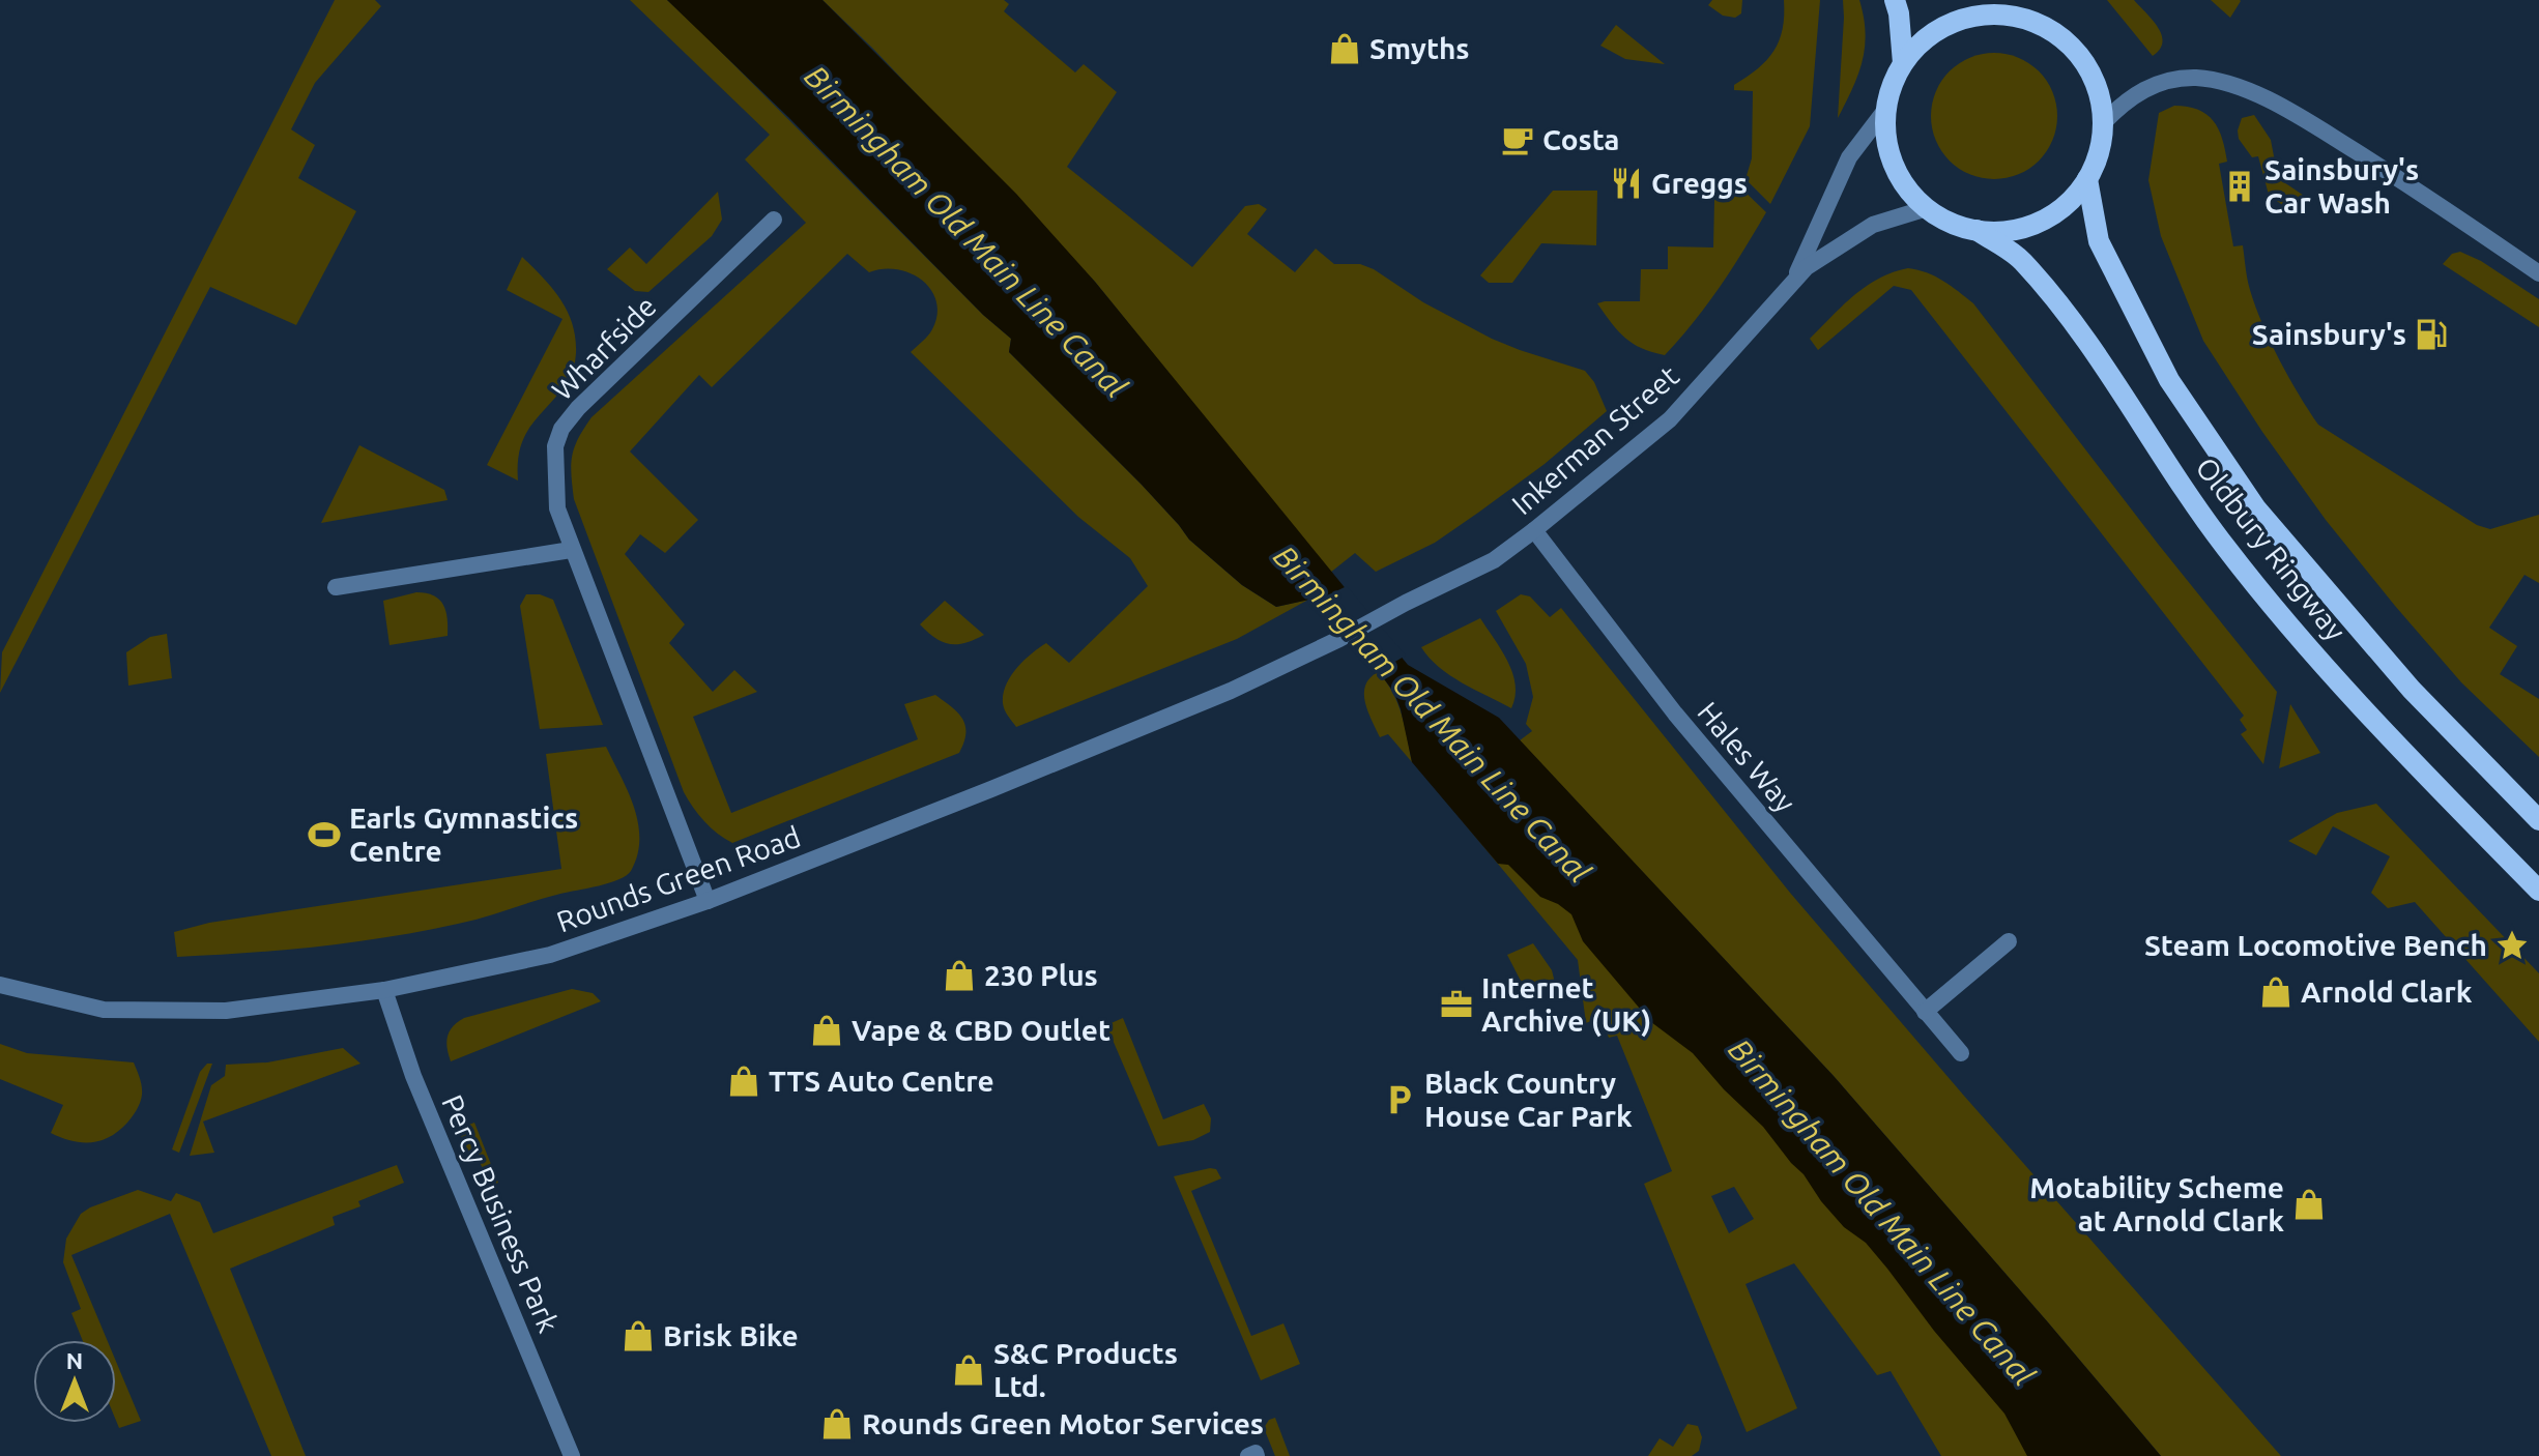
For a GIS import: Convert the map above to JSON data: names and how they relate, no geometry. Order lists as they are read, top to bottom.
{
  "streets": {
    "main road": ["Oldbury Ringway"],
    "street": [
      "Wharfside",
      "Inkerman Street",
      "Hales Way",
      "Rounds Green Road",
      "Percy Business Park"
    ]
  },
  "crossings": [
    ["Wharfside", "Rounds Green Road"],
    ["Inkerman Street", "Oldbury Ringway"],
    ["Inkerman Street", "Hales Way"],
    ["Inkerman Street", "Rounds Green Road"],
    ["Rounds Green Road", "Percy Business Park"]
  ],
  "water": ["Birmingham Old Main Line Canal"],
  "places": {
    "shop": [
      "Smyths",
      "230 Plus",
      "Arnold Clark",
      "Vape & CBD Outlet",
      "TTS Auto Centre",
      "Motability Scheme at Arnold Clark",
      "Brisk Bike",
      "S&C Products Ltd.",
      "Rounds Green Motor Services"
    ],
    "cafe": ["Costa"],
    "restaurant": ["Greggs"],
    "building": ["Sainsbury's Car Wash"],
    "fuel station": ["Sainsbury's"],
    "sports": ["Earls Gymnastics Centre"],
    "place": ["Steam Locomotive Bench"],
    "office": ["Internet Archive (UK)"],
    "parking": ["Black Country House Car Park"]
  },
  "north": "top"
}
